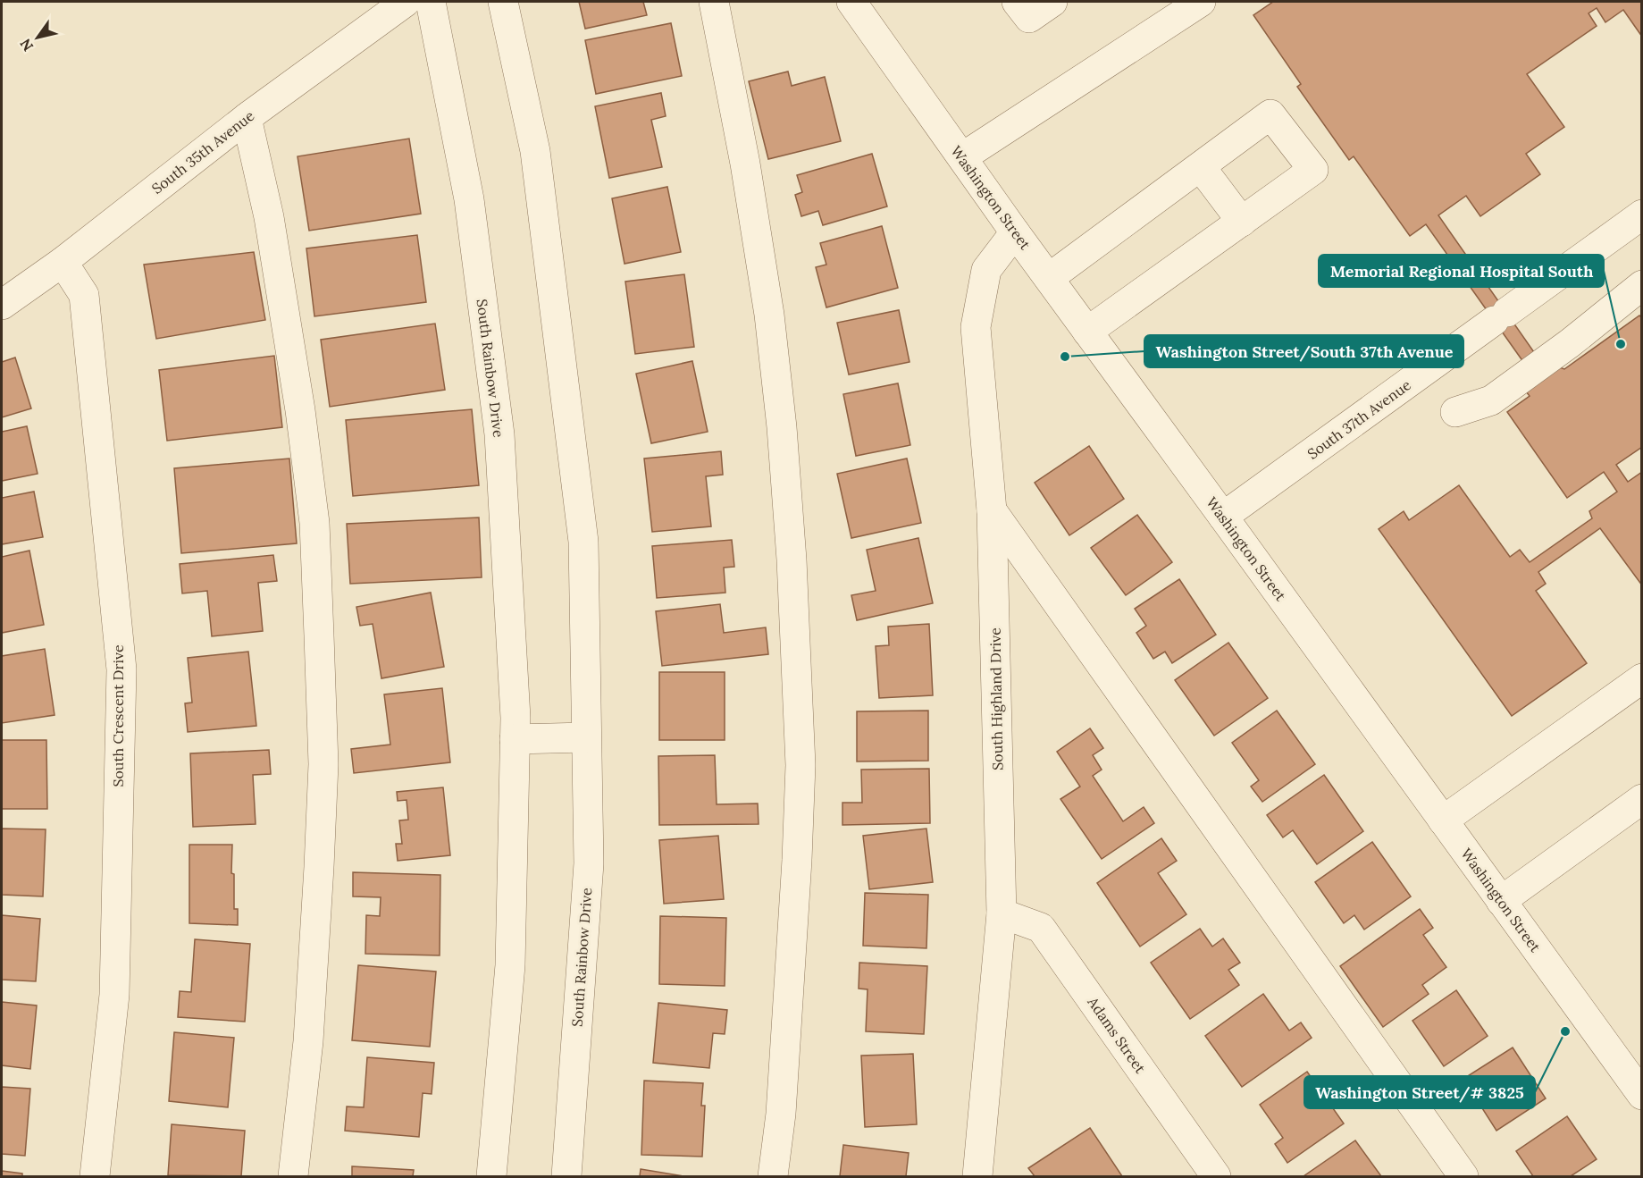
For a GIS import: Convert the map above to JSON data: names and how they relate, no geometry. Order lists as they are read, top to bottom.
{
  "streets": {
    "street": [
      "South 35th Avenue",
      "Washington Street",
      "South Rainbow Drive",
      "South 37th Avenue",
      "South Highland Drive",
      "South Crescent Drive",
      "Adams Street"
    ]
  },
  "crossings": [
    ["South 35th Avenue", "South Crescent Drive"],
    ["Washington Street", "South 37th Avenue"],
    ["Washington Street", "South Highland Drive"],
    ["South Highland Drive", "Adams Street"]
  ],
  "places": ["Memorial Regional Hospital South", "Washington Street/South 37th Avenue", "Washington Street/# 3825"],
  "north": "bottom left"
}
